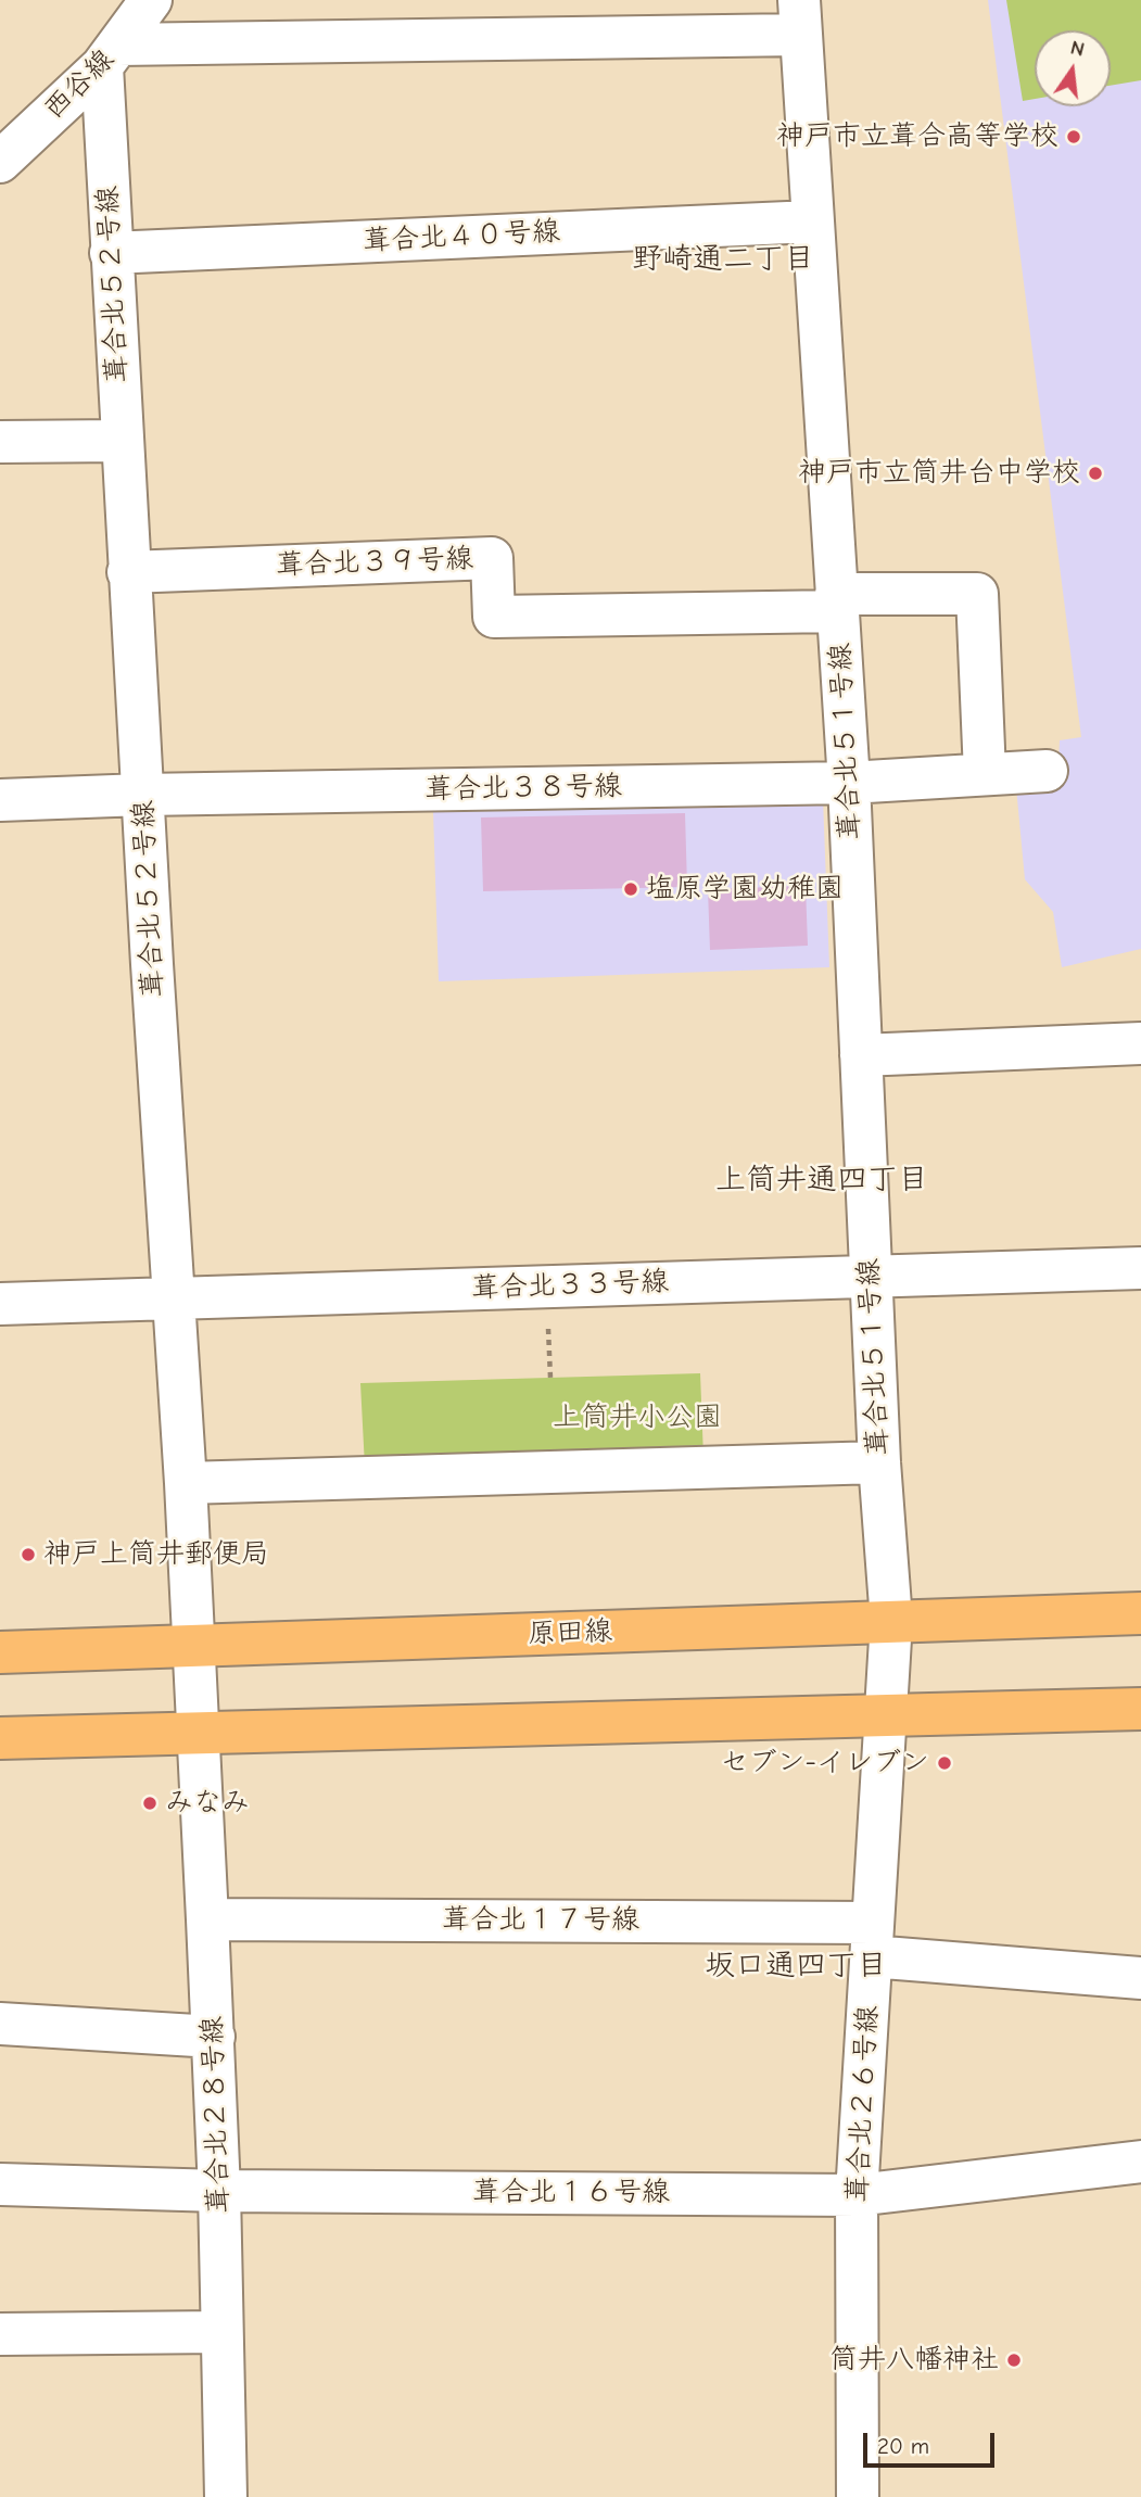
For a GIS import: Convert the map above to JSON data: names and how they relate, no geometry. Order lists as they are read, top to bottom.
{
  "streets": {
    "main road": ["原田線"],
    "street": [
      "西谷線",
      "葺合北４０号線",
      "葺合北５２号線",
      "葺合北３９号線",
      "葺合北５１号線",
      "葺合北３８号線",
      "葺合北３３号線",
      "葺合北１７号線",
      "葺合北２６号線",
      "葺合北２８号線",
      "葺合北１６号線"
    ]
  },
  "crossings": [
    ["西谷線", "葺合北５２号線"],
    ["葺合北４０号線", "葺合北５２号線"],
    ["葺合北４０号線", "葺合北５１号線"],
    ["葺合北５２号線", "葺合北３９号線"],
    ["葺合北５２号線", "葺合北３８号線"],
    ["葺合北５２号線", "葺合北３３号線"],
    ["葺合北５２号線", "原田線"],
    ["葺合北５２号線", "葺合北２８号線"],
    ["葺合北３９号線", "葺合北５１号線"],
    ["葺合北５１号線", "葺合北３８号線"],
    ["葺合北５１号線", "葺合北３３号線"],
    ["葺合北５１号線", "原田線"],
    ["葺合北５１号線", "葺合北２６号線"],
    ["原田線", "葺合北２６号線"],
    ["葺合北１７号線", "葺合北２６号線"],
    ["葺合北１７号線", "葺合北２８号線"],
    ["葺合北２６号線", "葺合北１６号線"],
    ["葺合北２８号線", "葺合北１６号線"]
  ],
  "districts": ["野崎通二丁目", "上筒井通四丁目", "坂口通四丁目"],
  "parks": ["上筒井小公園"],
  "places": [
    "神戸市立葺合高等学校",
    "神戸市立筒井台中学校",
    "塩原学園幼稚園",
    "神戸上筒井郵便局",
    "セブン-イレブン",
    "みなみ",
    "筒井八幡神社"
  ],
  "scale_bar": "20 m",
  "north": "top"
}
